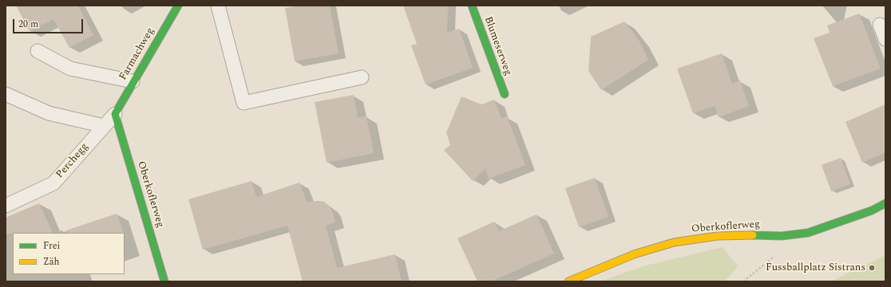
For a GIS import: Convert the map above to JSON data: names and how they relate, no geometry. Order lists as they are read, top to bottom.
{
  "streets": {
    "street": ["Blumeserweg", "Farmachweg", "Oberkoflerweg"],
    "lane": ["Perchegg"]
  },
  "crossings": [
    ["Farmachweg", "Perchegg"],
    ["Farmachweg", "Oberkoflerweg"],
    ["Perchegg", "Oberkoflerweg"]
  ],
  "places": ["Fussballplatz Sistrans"],
  "legend": ["Frei", "Zäh"],
  "scale_bar": "20 m"
}
